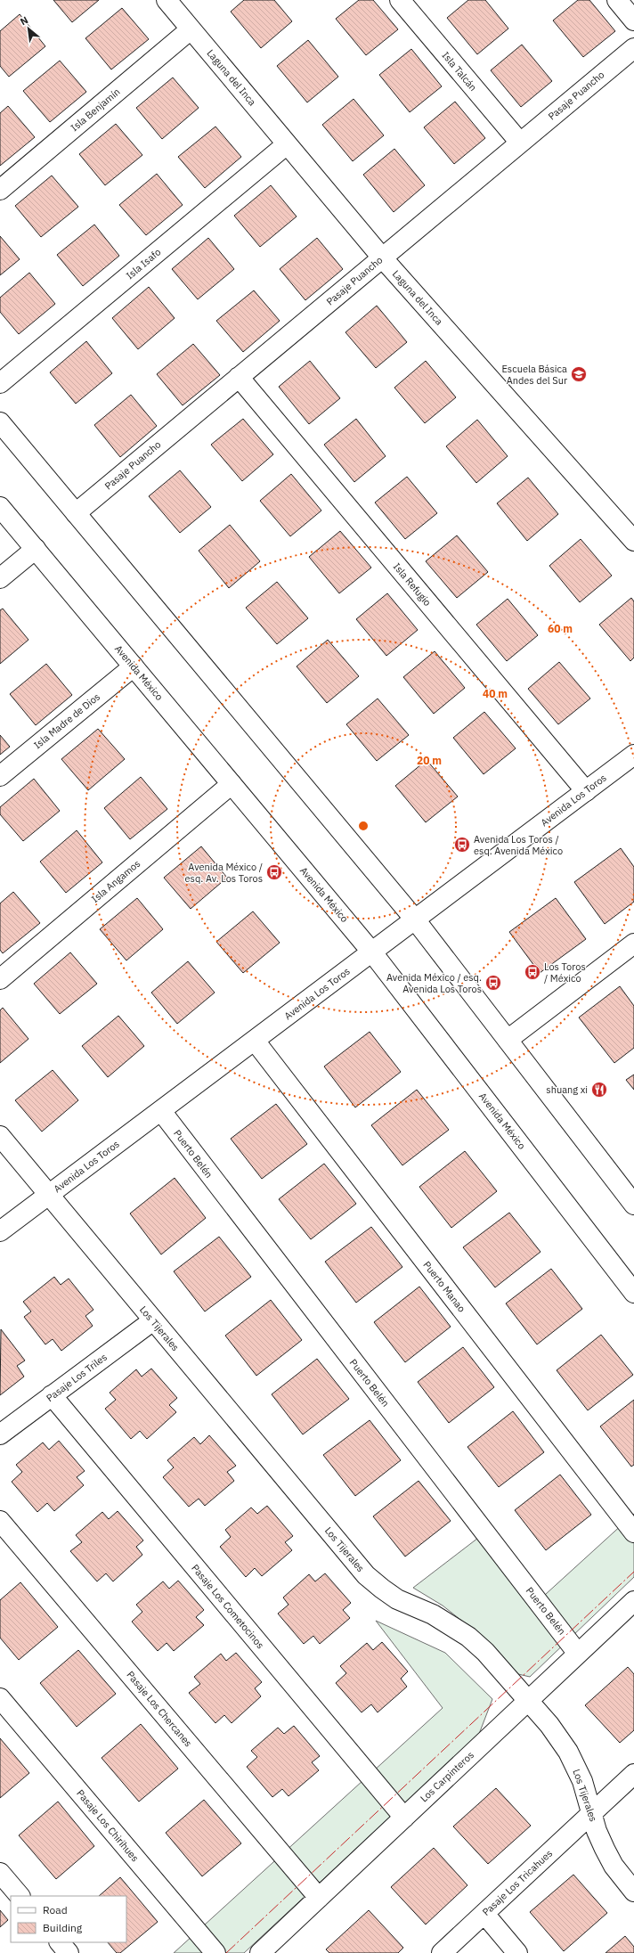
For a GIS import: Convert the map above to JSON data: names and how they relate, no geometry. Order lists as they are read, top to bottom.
{
  "streets": {
    "street": [
      "Isla Talcán",
      "Laguna del Inca",
      "Pasaje Puancho",
      "Isla Benjamín",
      "Isla Isafo",
      "Isla Refugio",
      "Avenida México",
      "Isla Madre de Dios",
      "Avenida Los Toros",
      "Isla Angamos",
      "Puerto Belén",
      "Puerto Manao",
      "Los Tijerales",
      "Pasaje Los Triles",
      "Pasaje Los Cometocinos",
      "Pasaje Los Chercanes",
      "Los Carpinteros",
      "Pasaje Los Chirihues",
      "Pasaje Los Tricahues"
    ]
  },
  "crossings": [
    ["Isla Talcán", "Pasaje Puancho"],
    ["Laguna del Inca", "Pasaje Puancho"],
    ["Laguna del Inca", "Isla Benjamín"],
    ["Laguna del Inca", "Isla Isafo"],
    ["Pasaje Puancho", "Isla Refugio"],
    ["Isla Refugio", "Avenida Los Toros"],
    ["Avenida México", "Isla Madre de Dios"],
    ["Avenida México", "Avenida Los Toros"],
    ["Avenida México", "Isla Angamos"],
    ["Avenida Los Toros", "Puerto Belén"],
    ["Avenida Los Toros", "Puerto Manao"],
    ["Avenida Los Toros", "Los Tijerales"],
    ["Puerto Belén", "Los Carpinteros"],
    ["Los Tijerales", "Pasaje Los Triles"],
    ["Los Tijerales", "Los Carpinteros"],
    ["Los Tijerales", "Pasaje Los Tricahues"],
    ["Pasaje Los Triles", "Pasaje Los Cometocinos"],
    ["Pasaje Los Cometocinos", "Los Carpinteros"],
    ["Pasaje Los Chercanes", "Los Carpinteros"]
  ],
  "places": {
    "school or university": ["Escuela Básica Andes del Sur"],
    "bus stop": [
      "Avenida Los Toros / esq. Avenida México",
      "Avenida México / esq. Av. Los Toros",
      "Los Toros / México",
      "Avenida México / esq. Avenida Los Toros"
    ],
    "restaurant": ["shuang xi"]
  },
  "legend": ["Road", "Building"],
  "north": "top left",
  "rings": ["60 m", "40 m", "20 m"]
}
